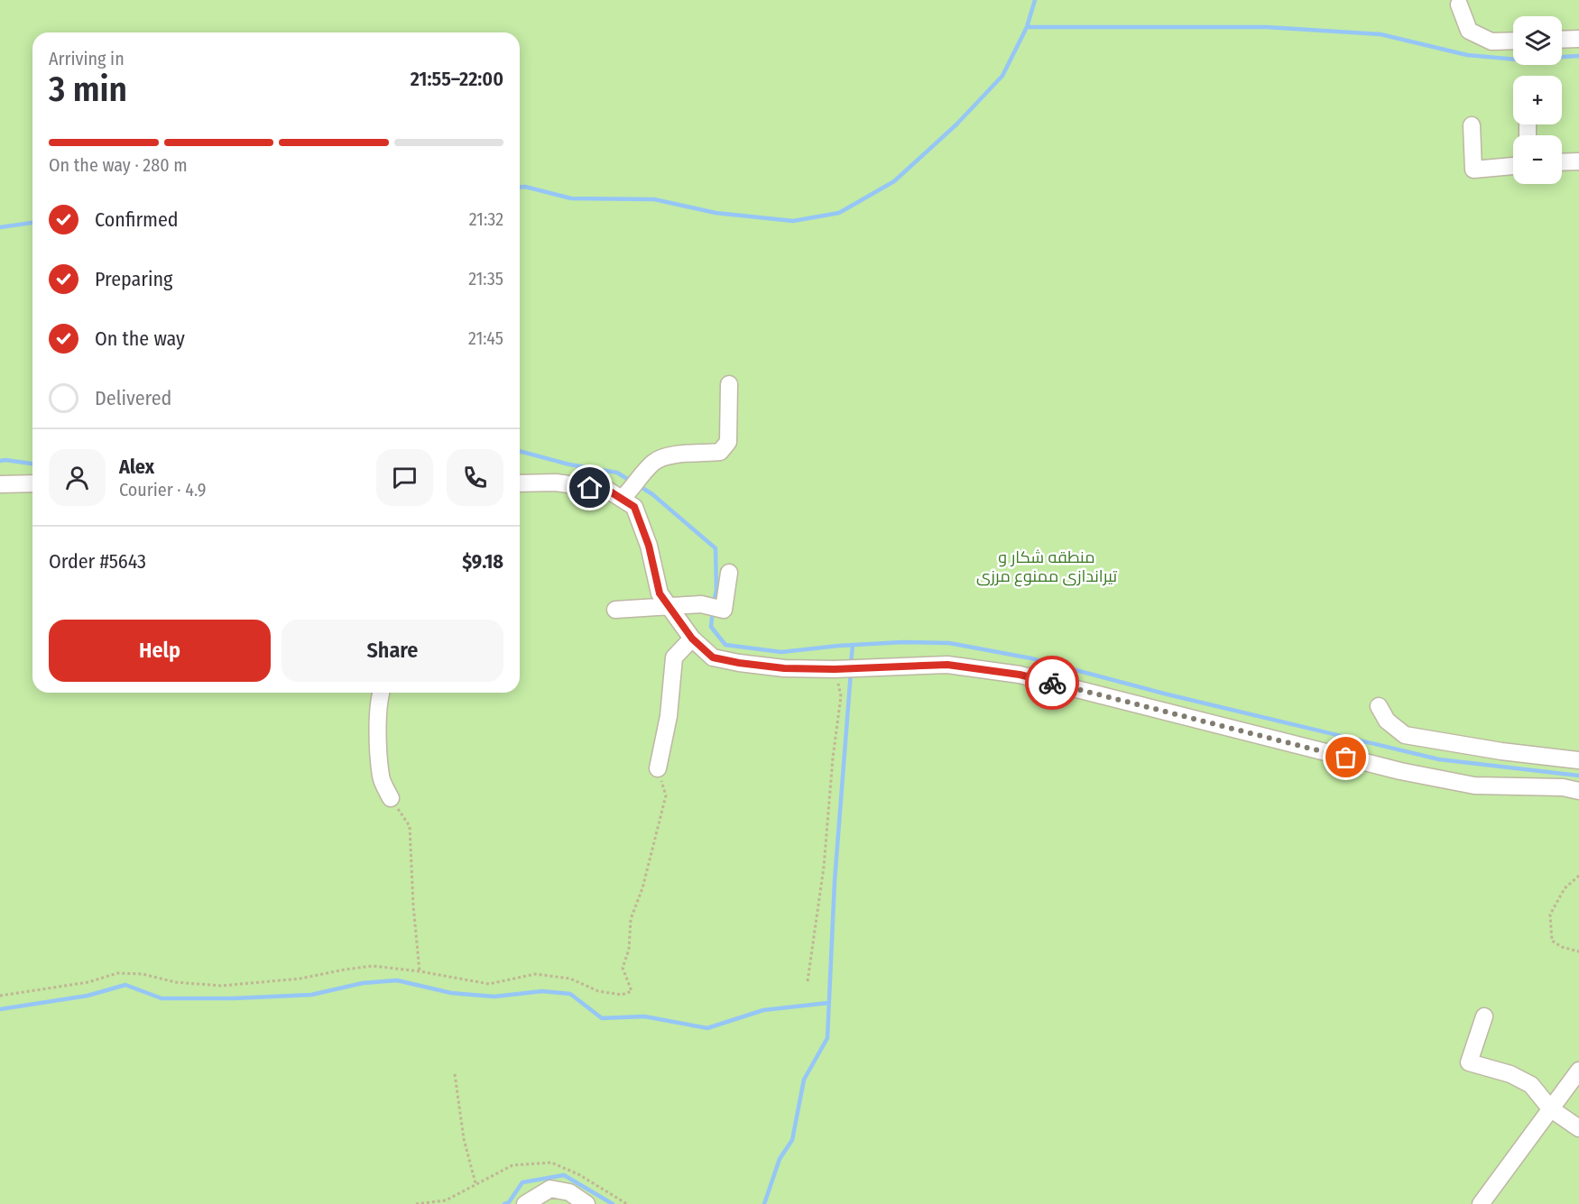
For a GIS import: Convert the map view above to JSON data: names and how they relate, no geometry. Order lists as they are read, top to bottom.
{
  "parks": ["منطقه شکار و تیراندازی ممنوع مرزی"],
  "page": {
    "map_buttons": ["+", "−"],
    "heading": ["3 min", "Arriving in", "21:55–22:00"],
    "panel": [
      "Alex",
      "Courier · 4.9",
      "Order #5643",
      "$9.18"
    ],
    "bar": "On the way · 280 m",
    "list": [
      ["Confirmed", "21:32"],
      ["Preparing", "21:35"],
      ["On the way", "21:45"],
      "Delivered"
    ],
    "buttons": ["Help", "Share"]
  }
}
